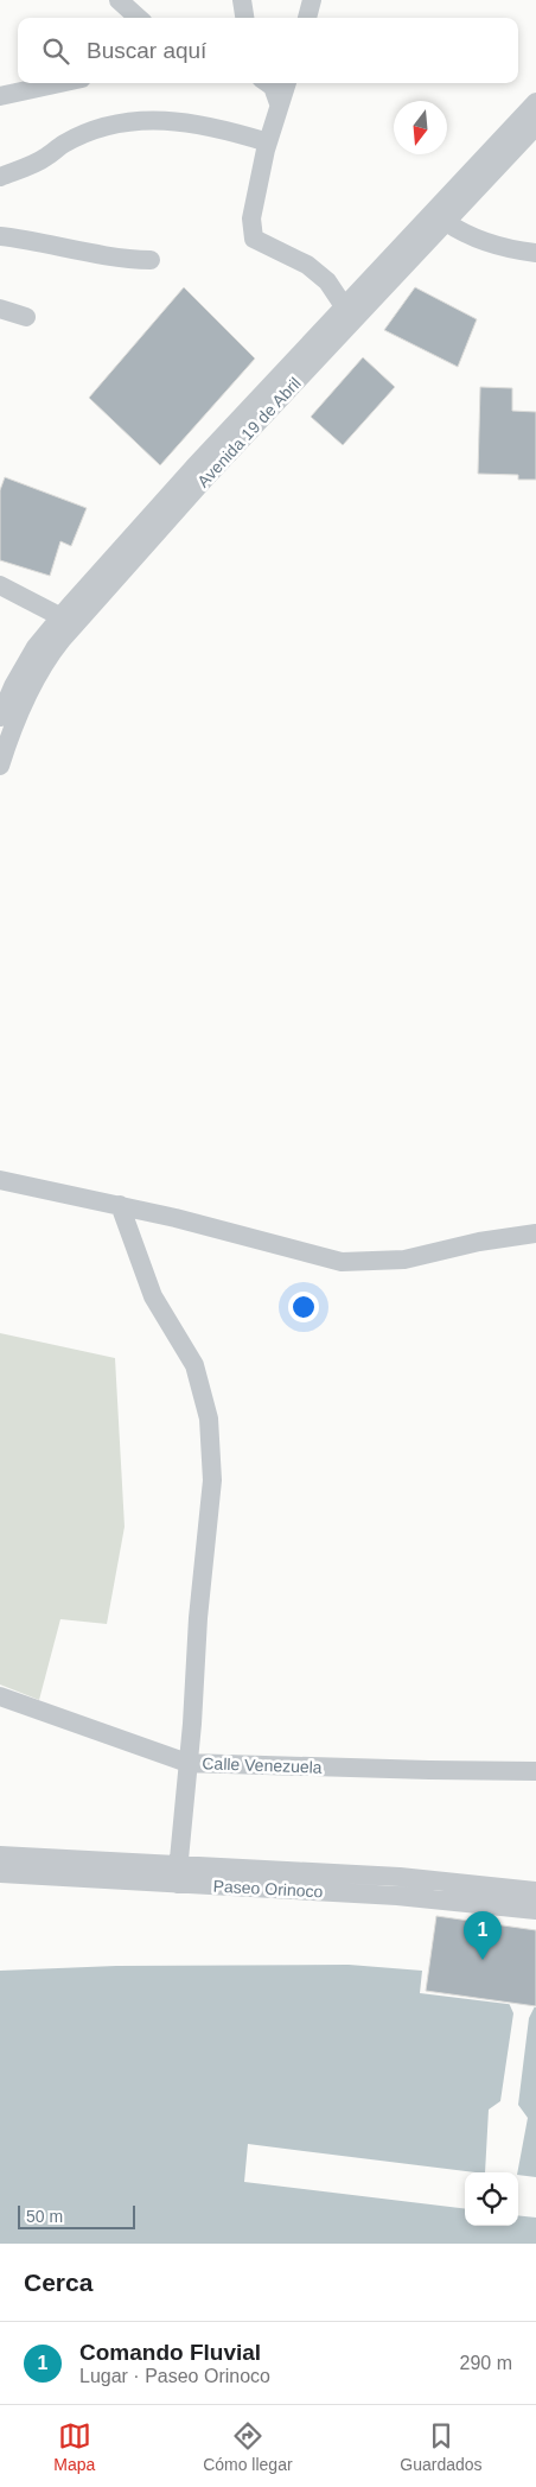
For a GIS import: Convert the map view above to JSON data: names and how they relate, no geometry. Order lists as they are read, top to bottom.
{
  "streets": {
    "street": ["Avenida 19 de Abril", "Calle Venezuela", "Paseo Orinoco"]
  },
  "scale_bar": "50 m",
  "north": "bottom",
  "page": {
    "search": "Buscar aquí",
    "pins": "1",
    "scale": "50 m",
    "heading": "Cerca",
    "list": [
      {
        "mark": "1",
        "name": "Comando Fluvial",
        "note": "Lugar · Paseo Orinoco",
        "value": "290 m"
      }
    ],
    "nav": ["Mapa", "Cómo llegar", "Guardados"]
  }
}
